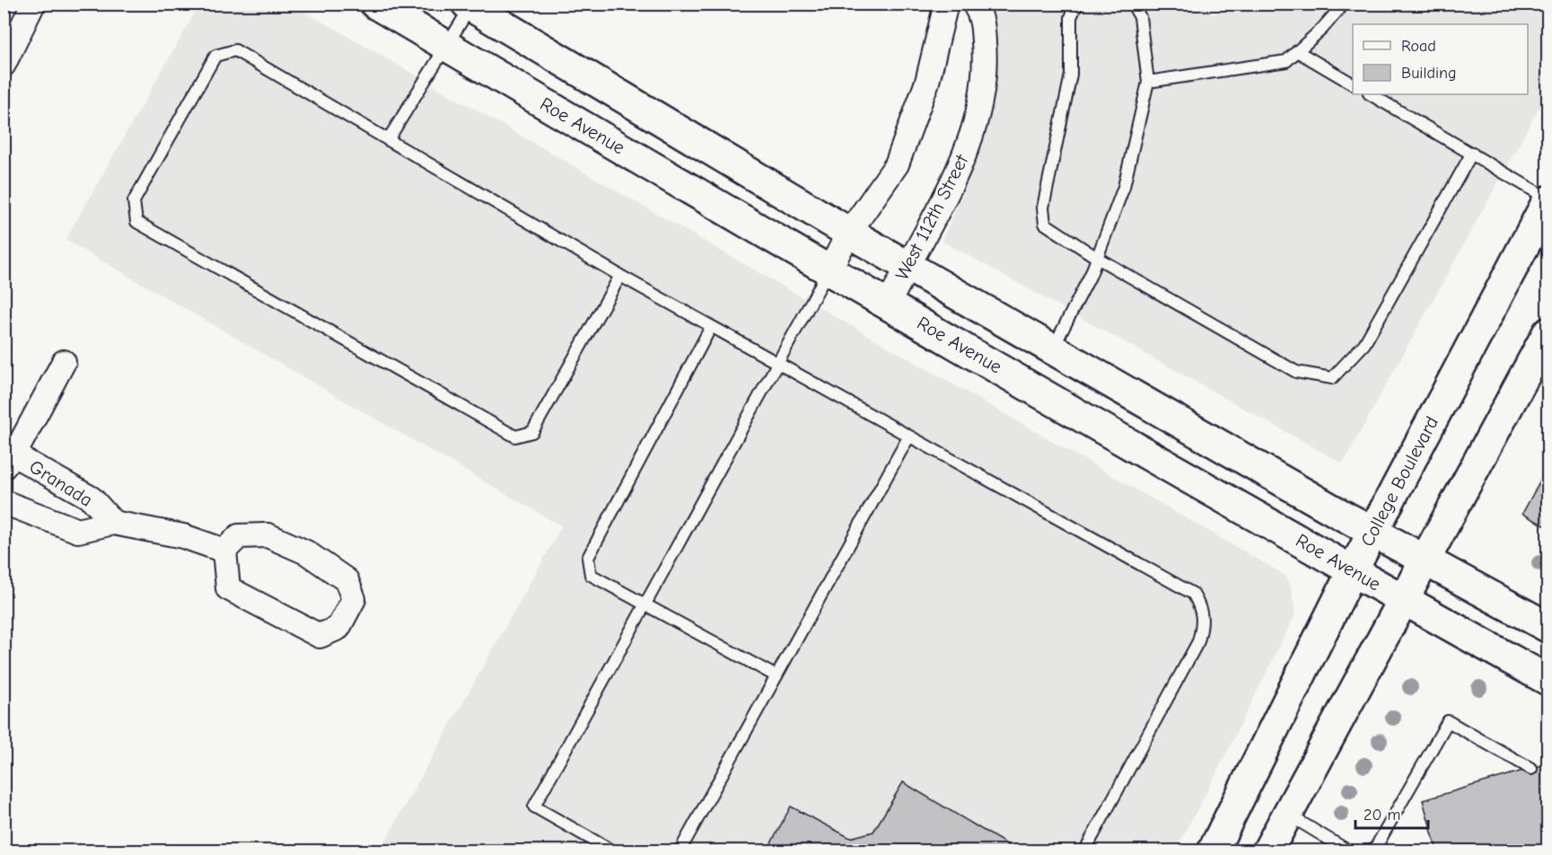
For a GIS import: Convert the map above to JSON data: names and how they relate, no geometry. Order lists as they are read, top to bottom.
{
  "streets": {
    "main road": ["Roe Avenue", "College Boulevard"],
    "street": ["West 112th Street", "Granada"]
  },
  "crossings": [
    ["Roe Avenue", "West 112th Street"],
    ["Roe Avenue", "College Boulevard"]
  ],
  "legend": ["Road", "Building"],
  "scale_bar": "20 m"
}
